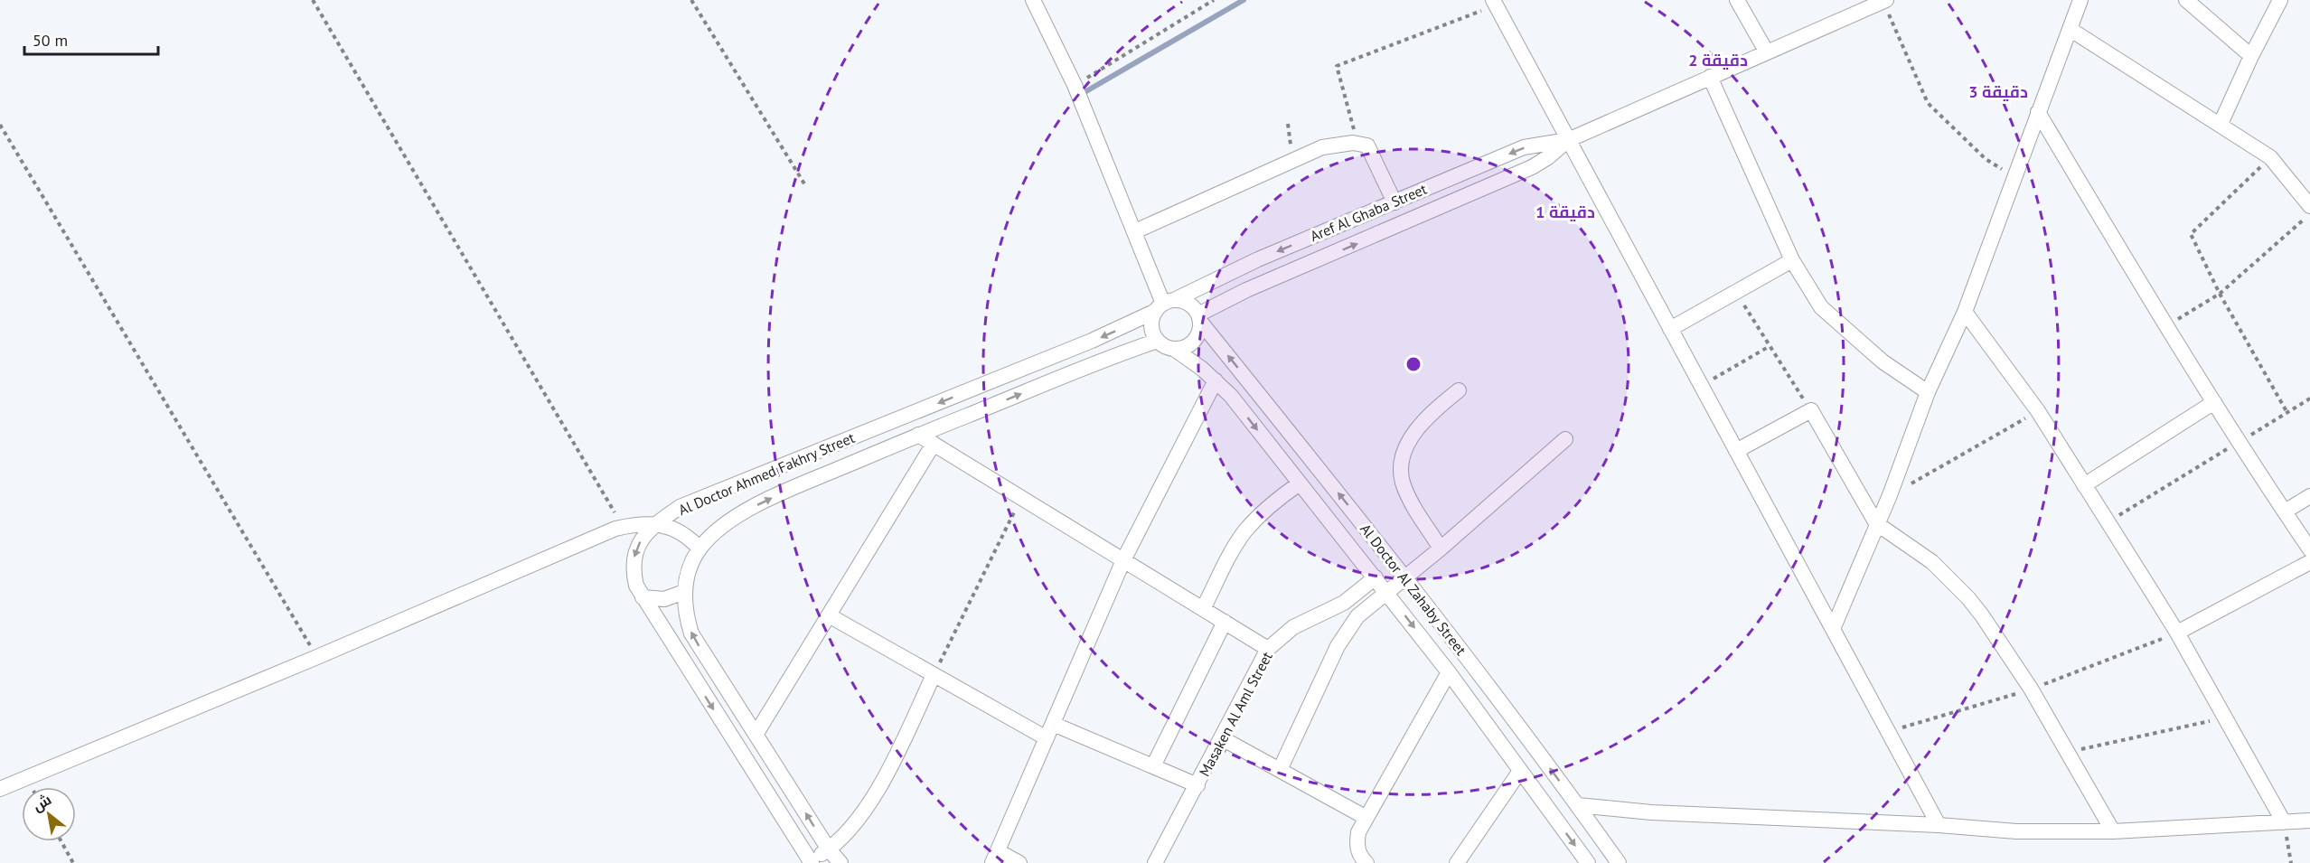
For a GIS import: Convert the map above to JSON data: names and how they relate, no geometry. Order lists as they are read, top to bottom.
{
  "streets": {
    "street": [
      "Aref Al Ghaba Street",
      "Al Doctor Ahmed Fakhry Street",
      "Al Doctor Al Zahaby Street",
      "Masaken Al Aml Street"
    ]
  },
  "crossings": [
    ["Aref Al Ghaba Street", "Al Doctor Ahmed Fakhry Street"],
    ["Aref Al Ghaba Street", "Al Doctor Al Zahaby Street"],
    ["Al Doctor Ahmed Fakhry Street", "Al Doctor Al Zahaby Street"],
    ["Al Doctor Al Zahaby Street", "Masaken Al Aml Street"]
  ],
  "scale_bar": "50 m",
  "north": "top left",
  "rings": ["2 دقيقة", "3 دقيقة", "1 دقيقة"]
}
